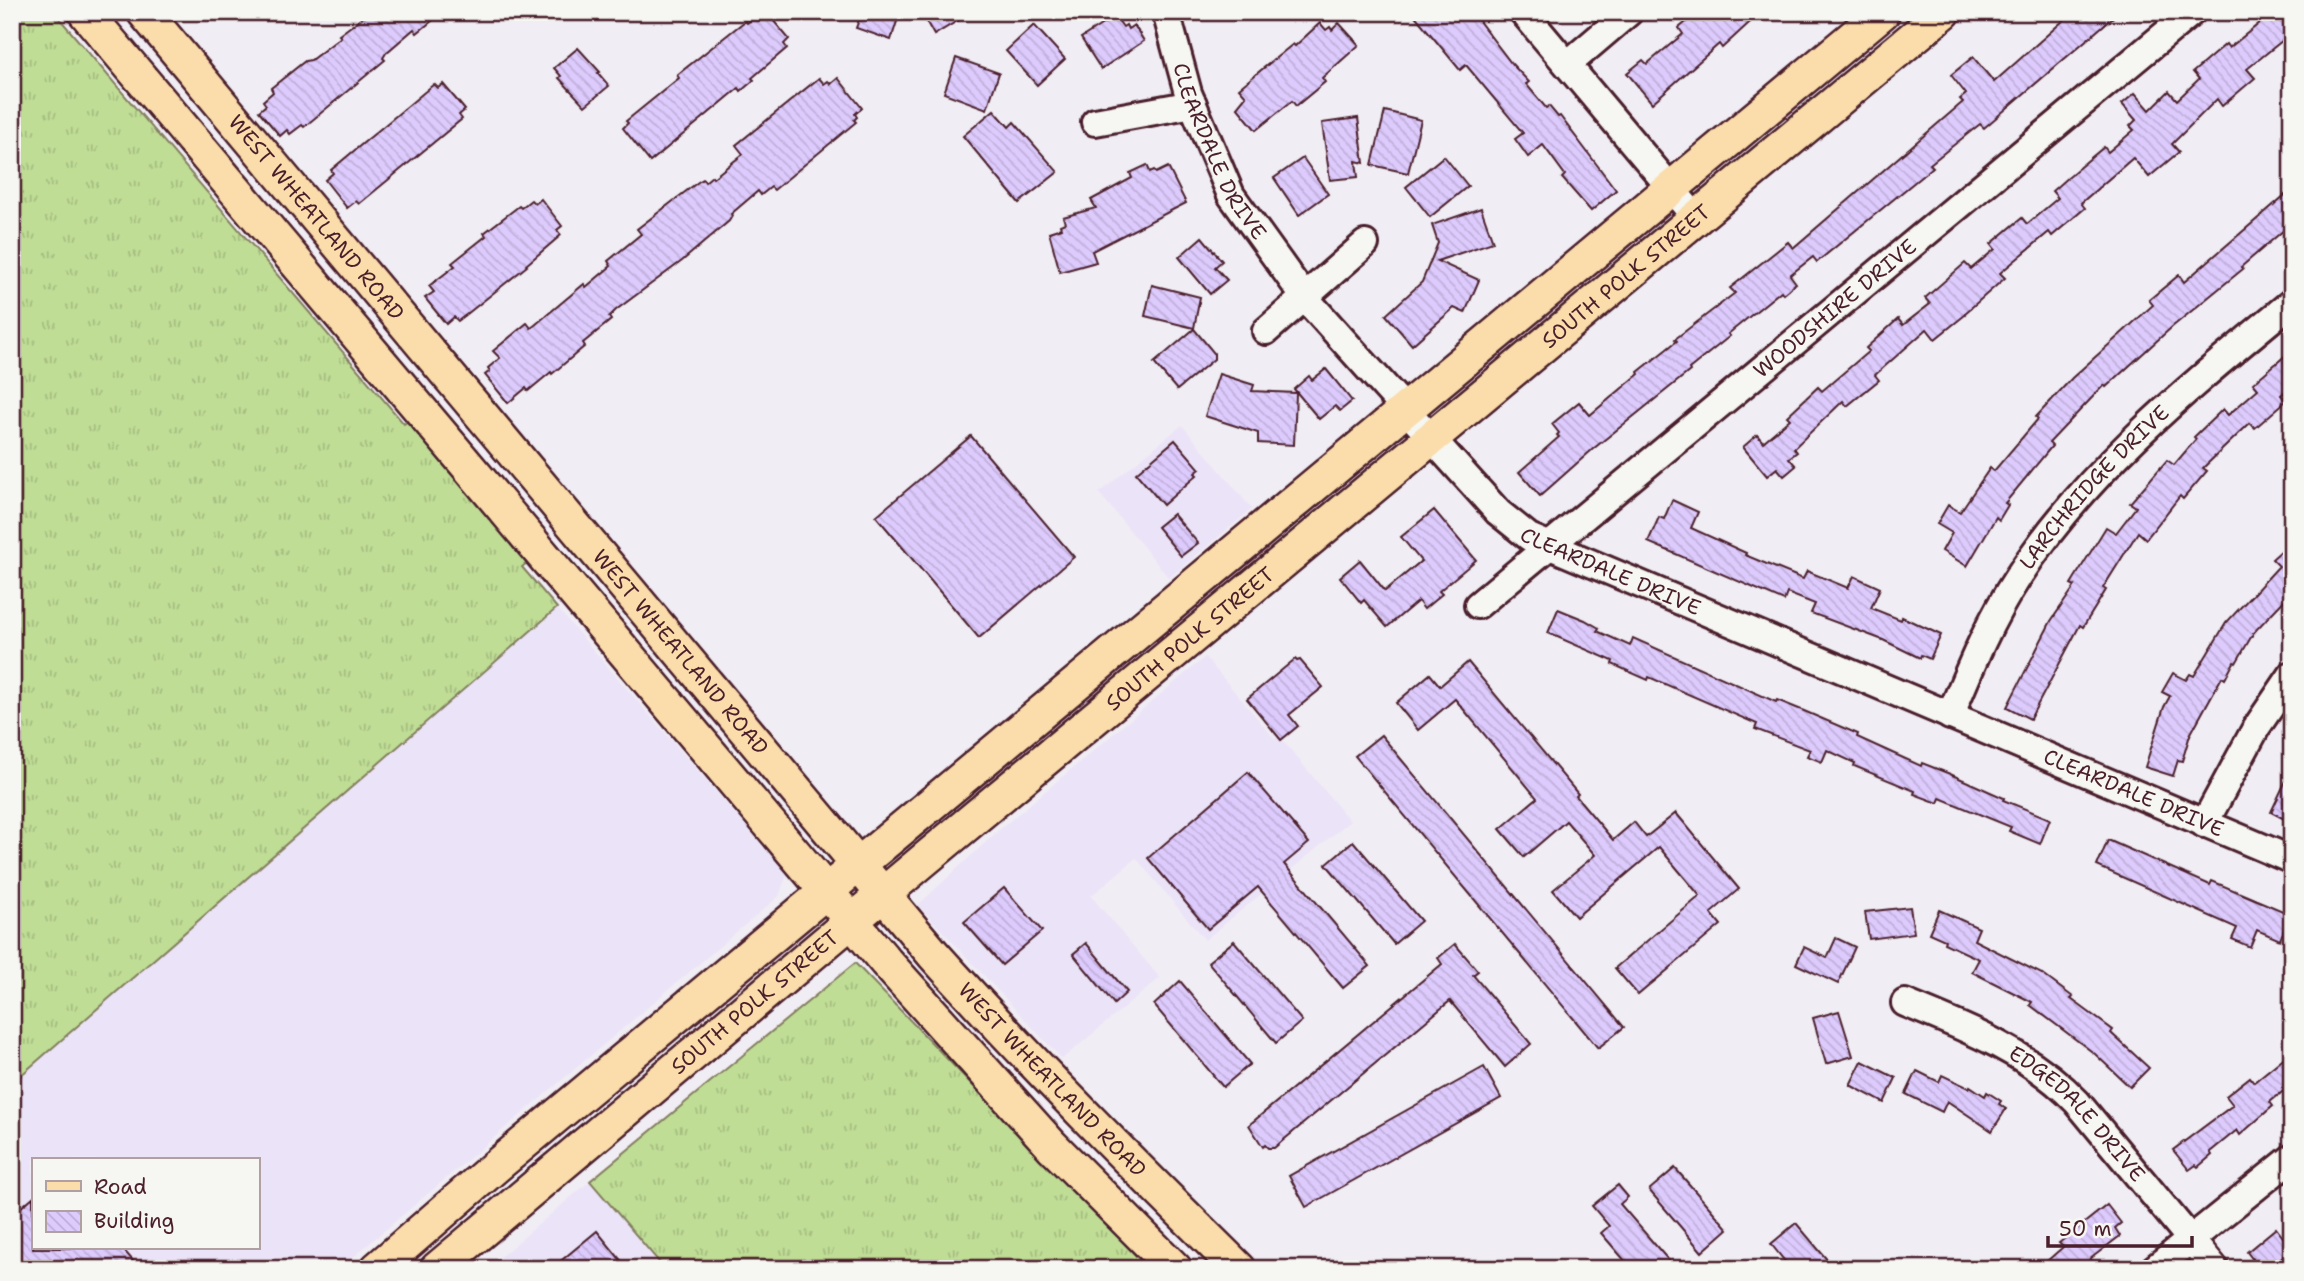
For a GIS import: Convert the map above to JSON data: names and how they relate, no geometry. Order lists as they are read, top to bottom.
{
  "streets": {
    "main road": ["WEST WHEATLAND ROAD", "SOUTH POLK STREET"],
    "street": [
      "CLEARDALE DRIVE",
      "WOODSHIRE DRIVE",
      "LARCHRIDGE DRIVE",
      "EDGEDALE DRIVE"
    ]
  },
  "crossings": [
    ["CLEARDALE DRIVE", "SOUTH POLK STREET"],
    ["CLEARDALE DRIVE", "WOODSHIRE DRIVE"],
    ["CLEARDALE DRIVE", "LARCHRIDGE DRIVE"],
    ["WEST WHEATLAND ROAD", "SOUTH POLK STREET"]
  ],
  "legend": ["Road", "Building"],
  "scale_bar": "50 m"
}
